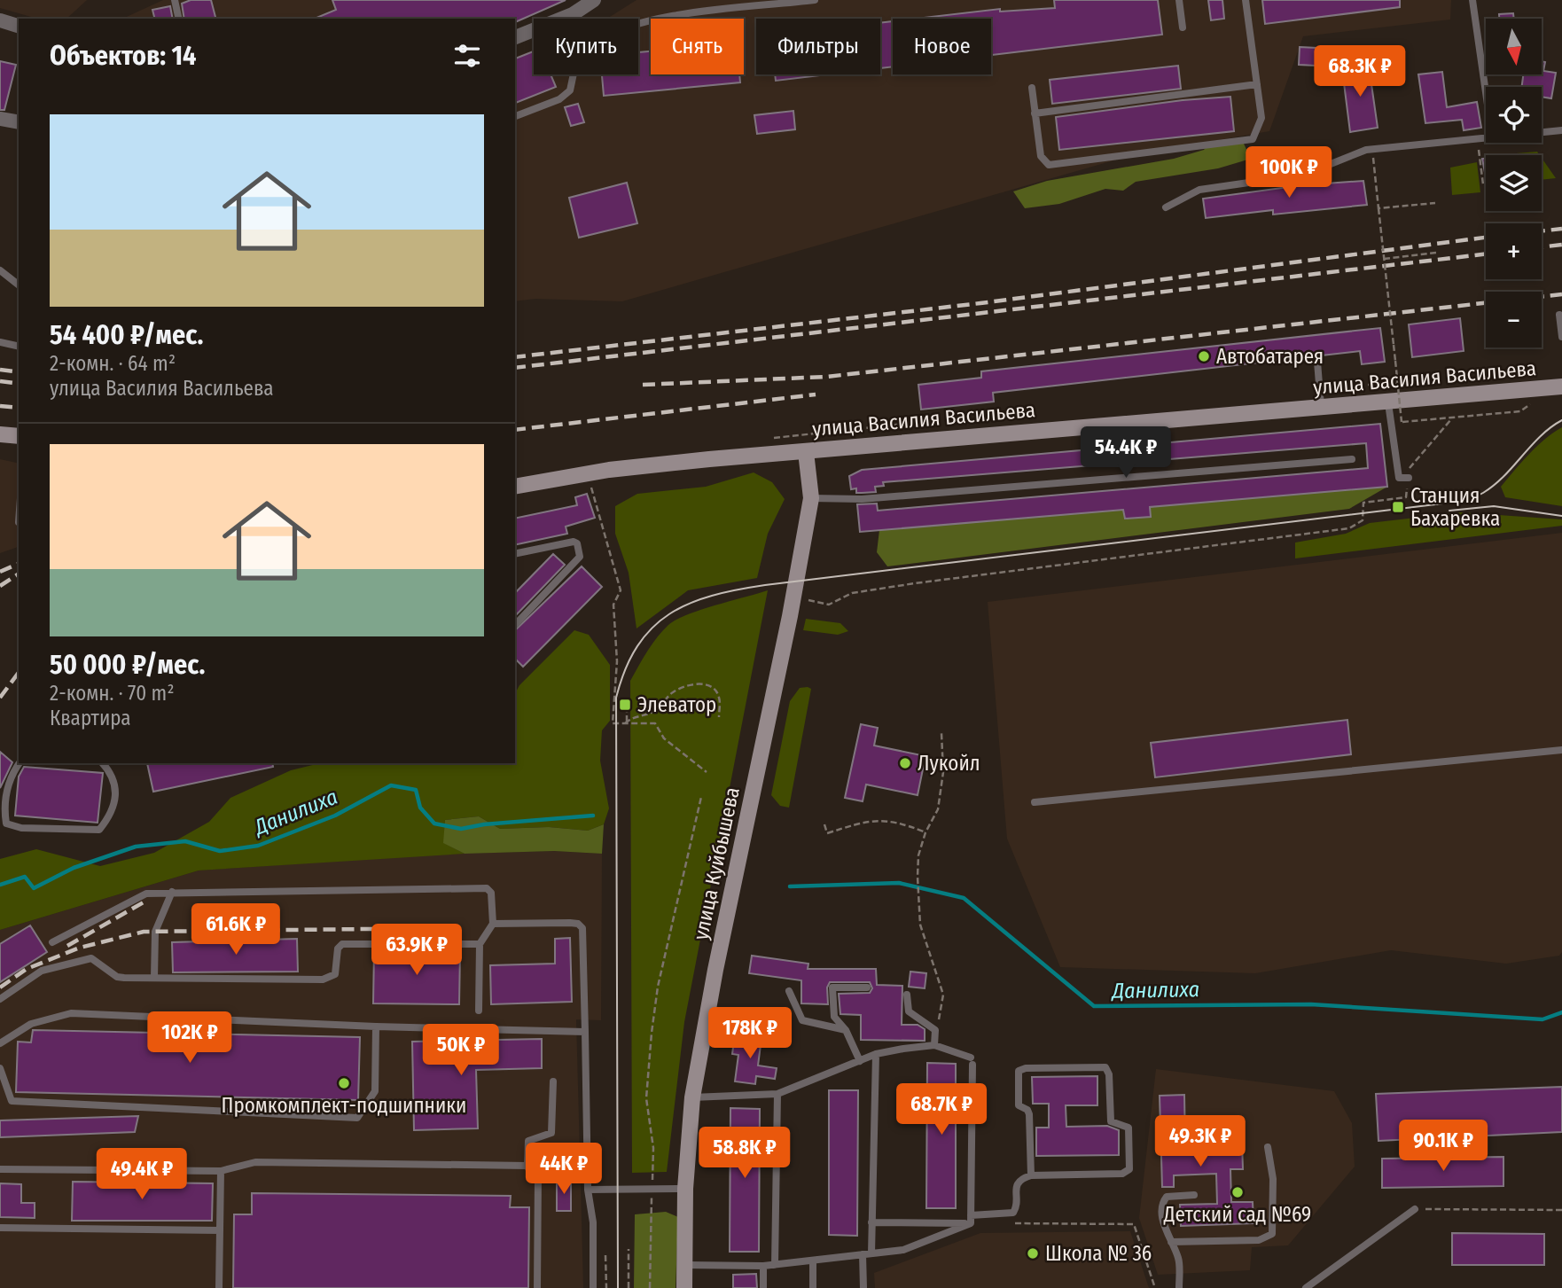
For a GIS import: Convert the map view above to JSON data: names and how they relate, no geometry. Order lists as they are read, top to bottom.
{
  "streets": {
    "main road": ["улица Василия Васильева", "улица Куйбышева"]
  },
  "crossings": [
    ["улица Василия Васильева", "улица Куйбышева"]
  ],
  "water": ["Данилиха"],
  "places": {
    "other": [
      "Автобатарея",
      "Лукойл",
      "Промкомплект-подшипники",
      "Детский сад №69",
      "Школа № 36"
    ],
    "transit": ["Станция Бахаревка", "Элеватор"]
  },
  "north": "bottom",
  "page": {
    "map_buttons": ["+", "−"],
    "chip": [
      "Купить",
      "Снять",
      "Фильтры",
      "Новое"
    ],
    "heading": "Объектов: 14",
    "price": [
      "68.3K ₽",
      "100K ₽",
      "54.4K ₽",
      "61.6K ₽",
      "63.9K ₽",
      "178K ₽",
      "102K ₽",
      "50K ₽",
      "68.7K ₽",
      "49.3K ₽",
      "90.1K ₽",
      "58.8K ₽",
      "44K ₽",
      "49.4K ₽"
    ],
    "list": [
      {
        "name": "54 400 ₽/мес.",
        "note": "2-комн. · 64 m² · улица Василия Васильева"
      },
      {
        "name": "50 000 ₽/мес.",
        "note": "2-комн. · 70 m² · Квартира"
      }
    ]
  }
}
